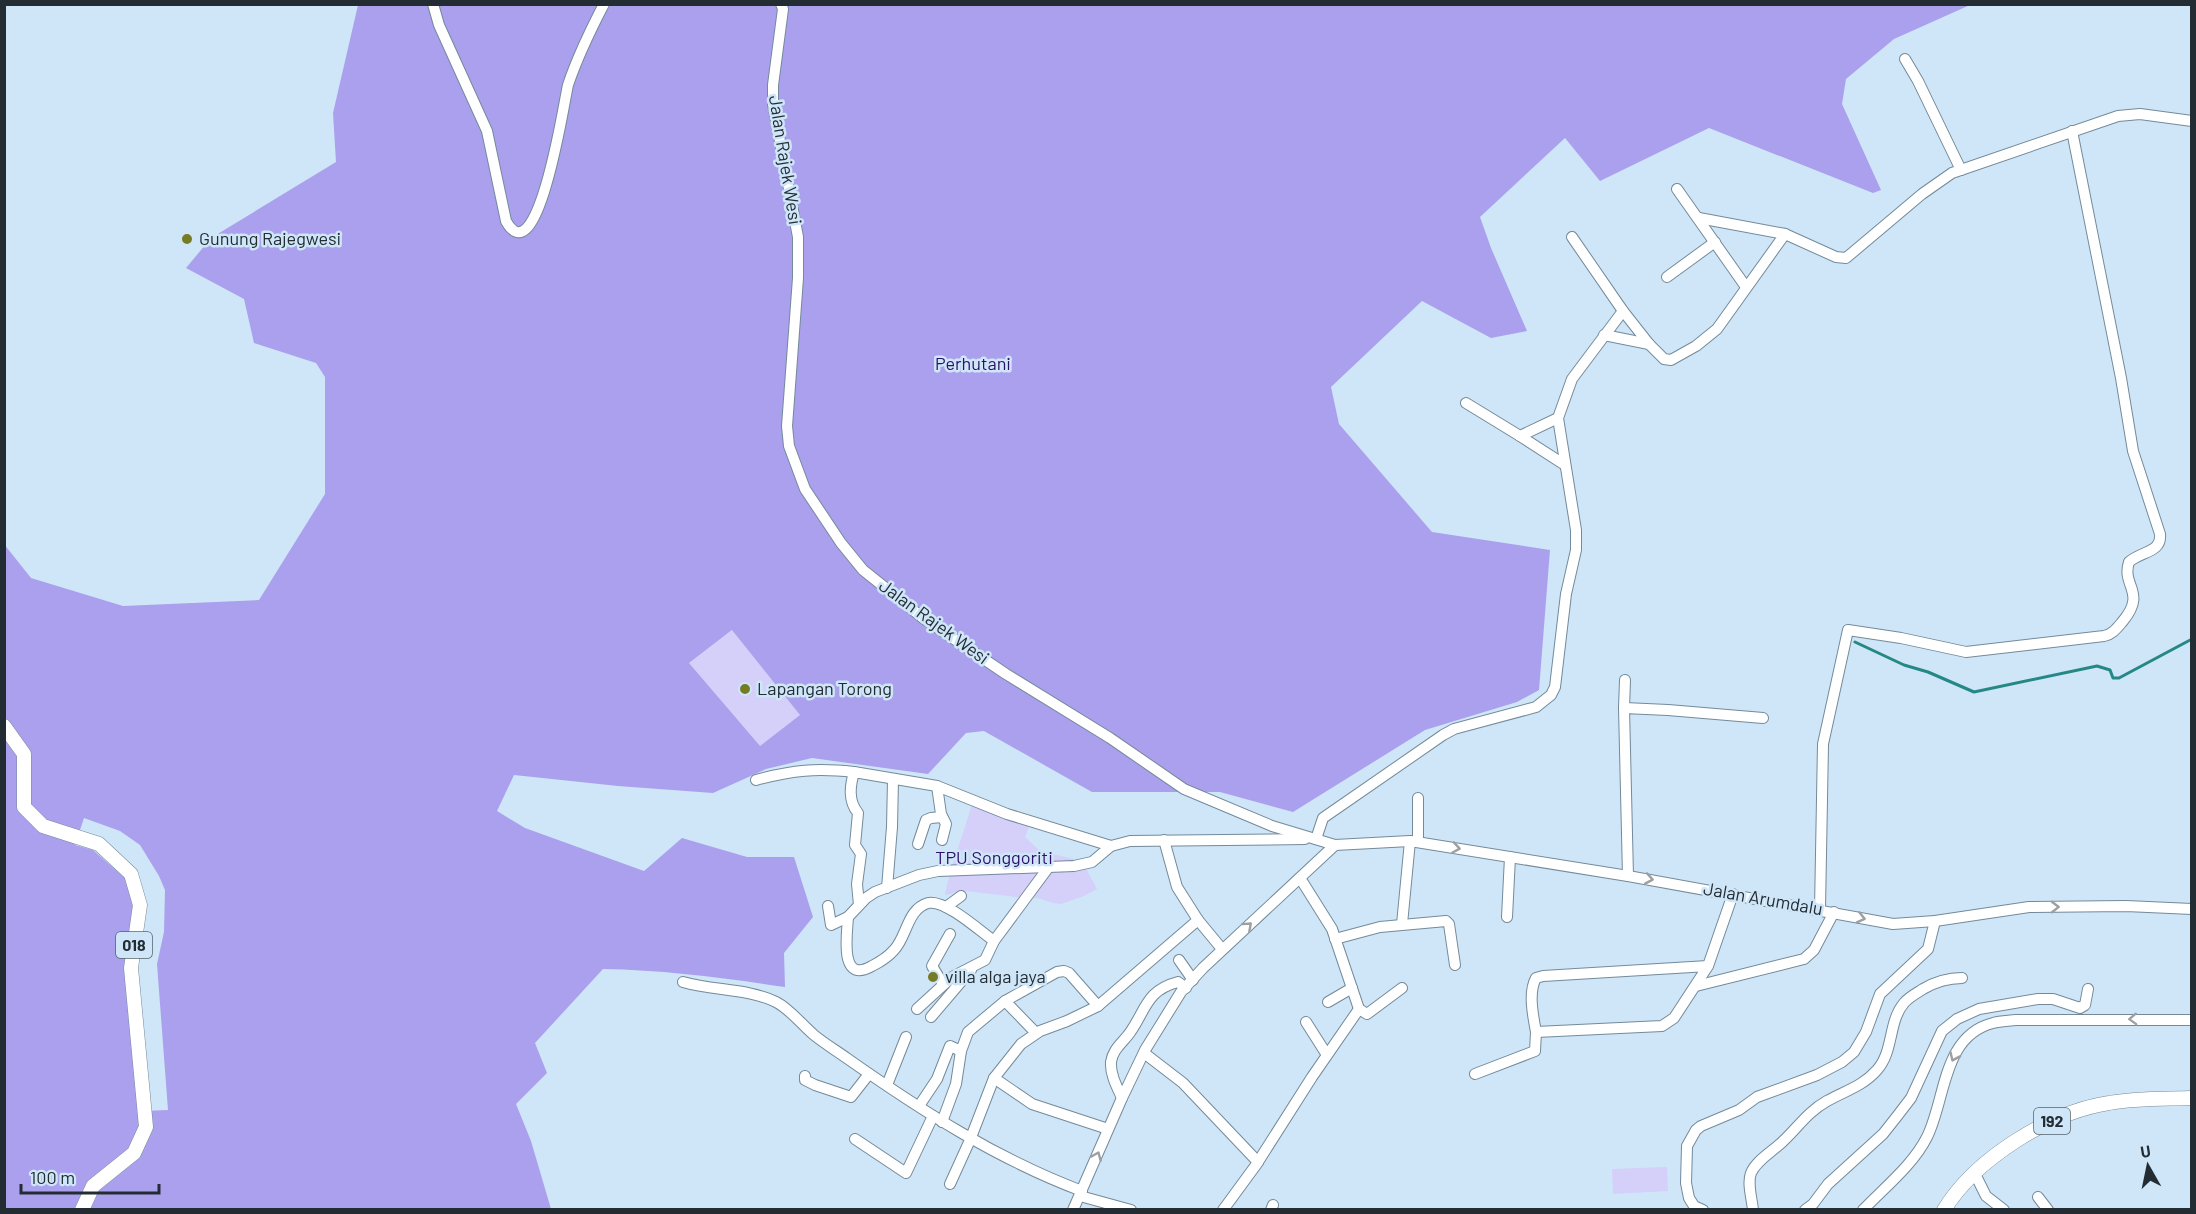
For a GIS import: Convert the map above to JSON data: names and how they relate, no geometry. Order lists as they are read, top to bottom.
{
  "streets": {
    "main road": ["018", "192"],
    "street": ["Jalan Rajek Wesi", "Jalan Arumdalu"]
  },
  "crossings": [
    ["Jalan Rajek Wesi", "Jalan Arumdalu"]
  ],
  "one_way": ["Jalan Arumdalu"],
  "parks": ["Perhutani", "TPU Songgoriti"],
  "places": ["Gunung Rajegwesi", "Lapangan Torong", "villa alga jaya"],
  "scale_bar": "100 m",
  "north": "top"
}
